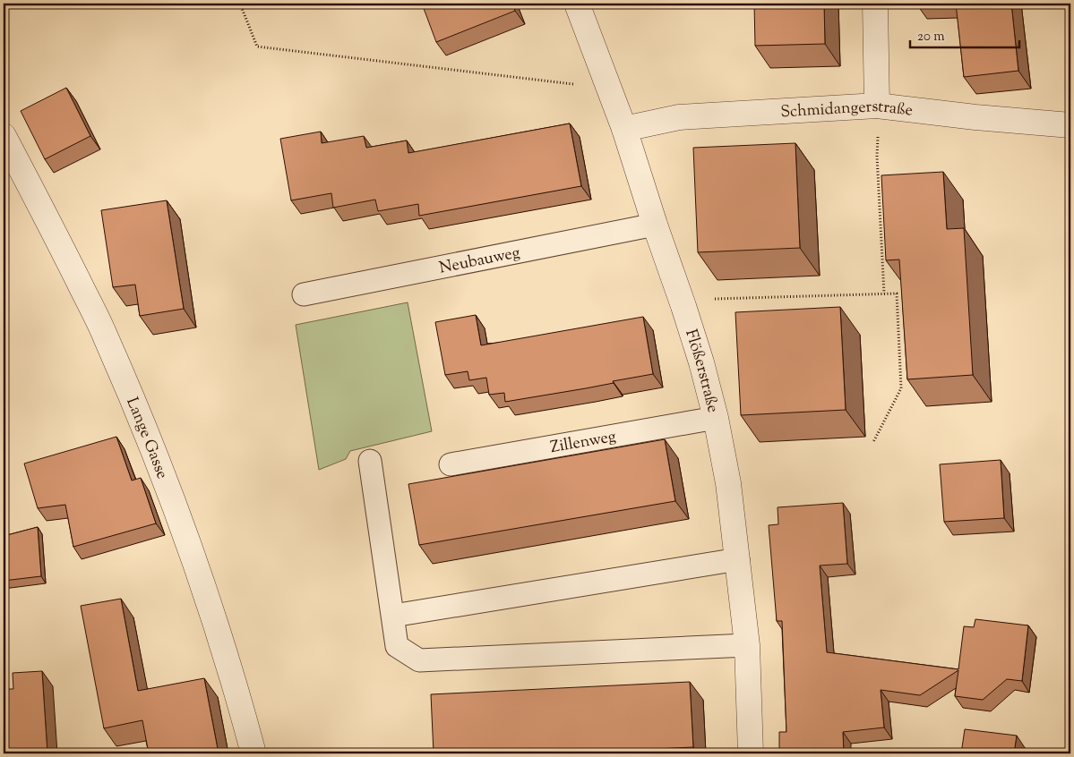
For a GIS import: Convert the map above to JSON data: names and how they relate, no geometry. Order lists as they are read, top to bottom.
{
  "streets": {
    "street": ["Schmidangerstraße", "Flößerstraße", "Lange Gasse"],
    "lane": ["Neubauweg", "Zillenweg"]
  },
  "crossings": [
    ["Schmidangerstraße", "Flößerstraße"],
    ["Neubauweg", "Flößerstraße"],
    ["Flößerstraße", "Zillenweg"]
  ],
  "scale_bar": "20 m"
}
